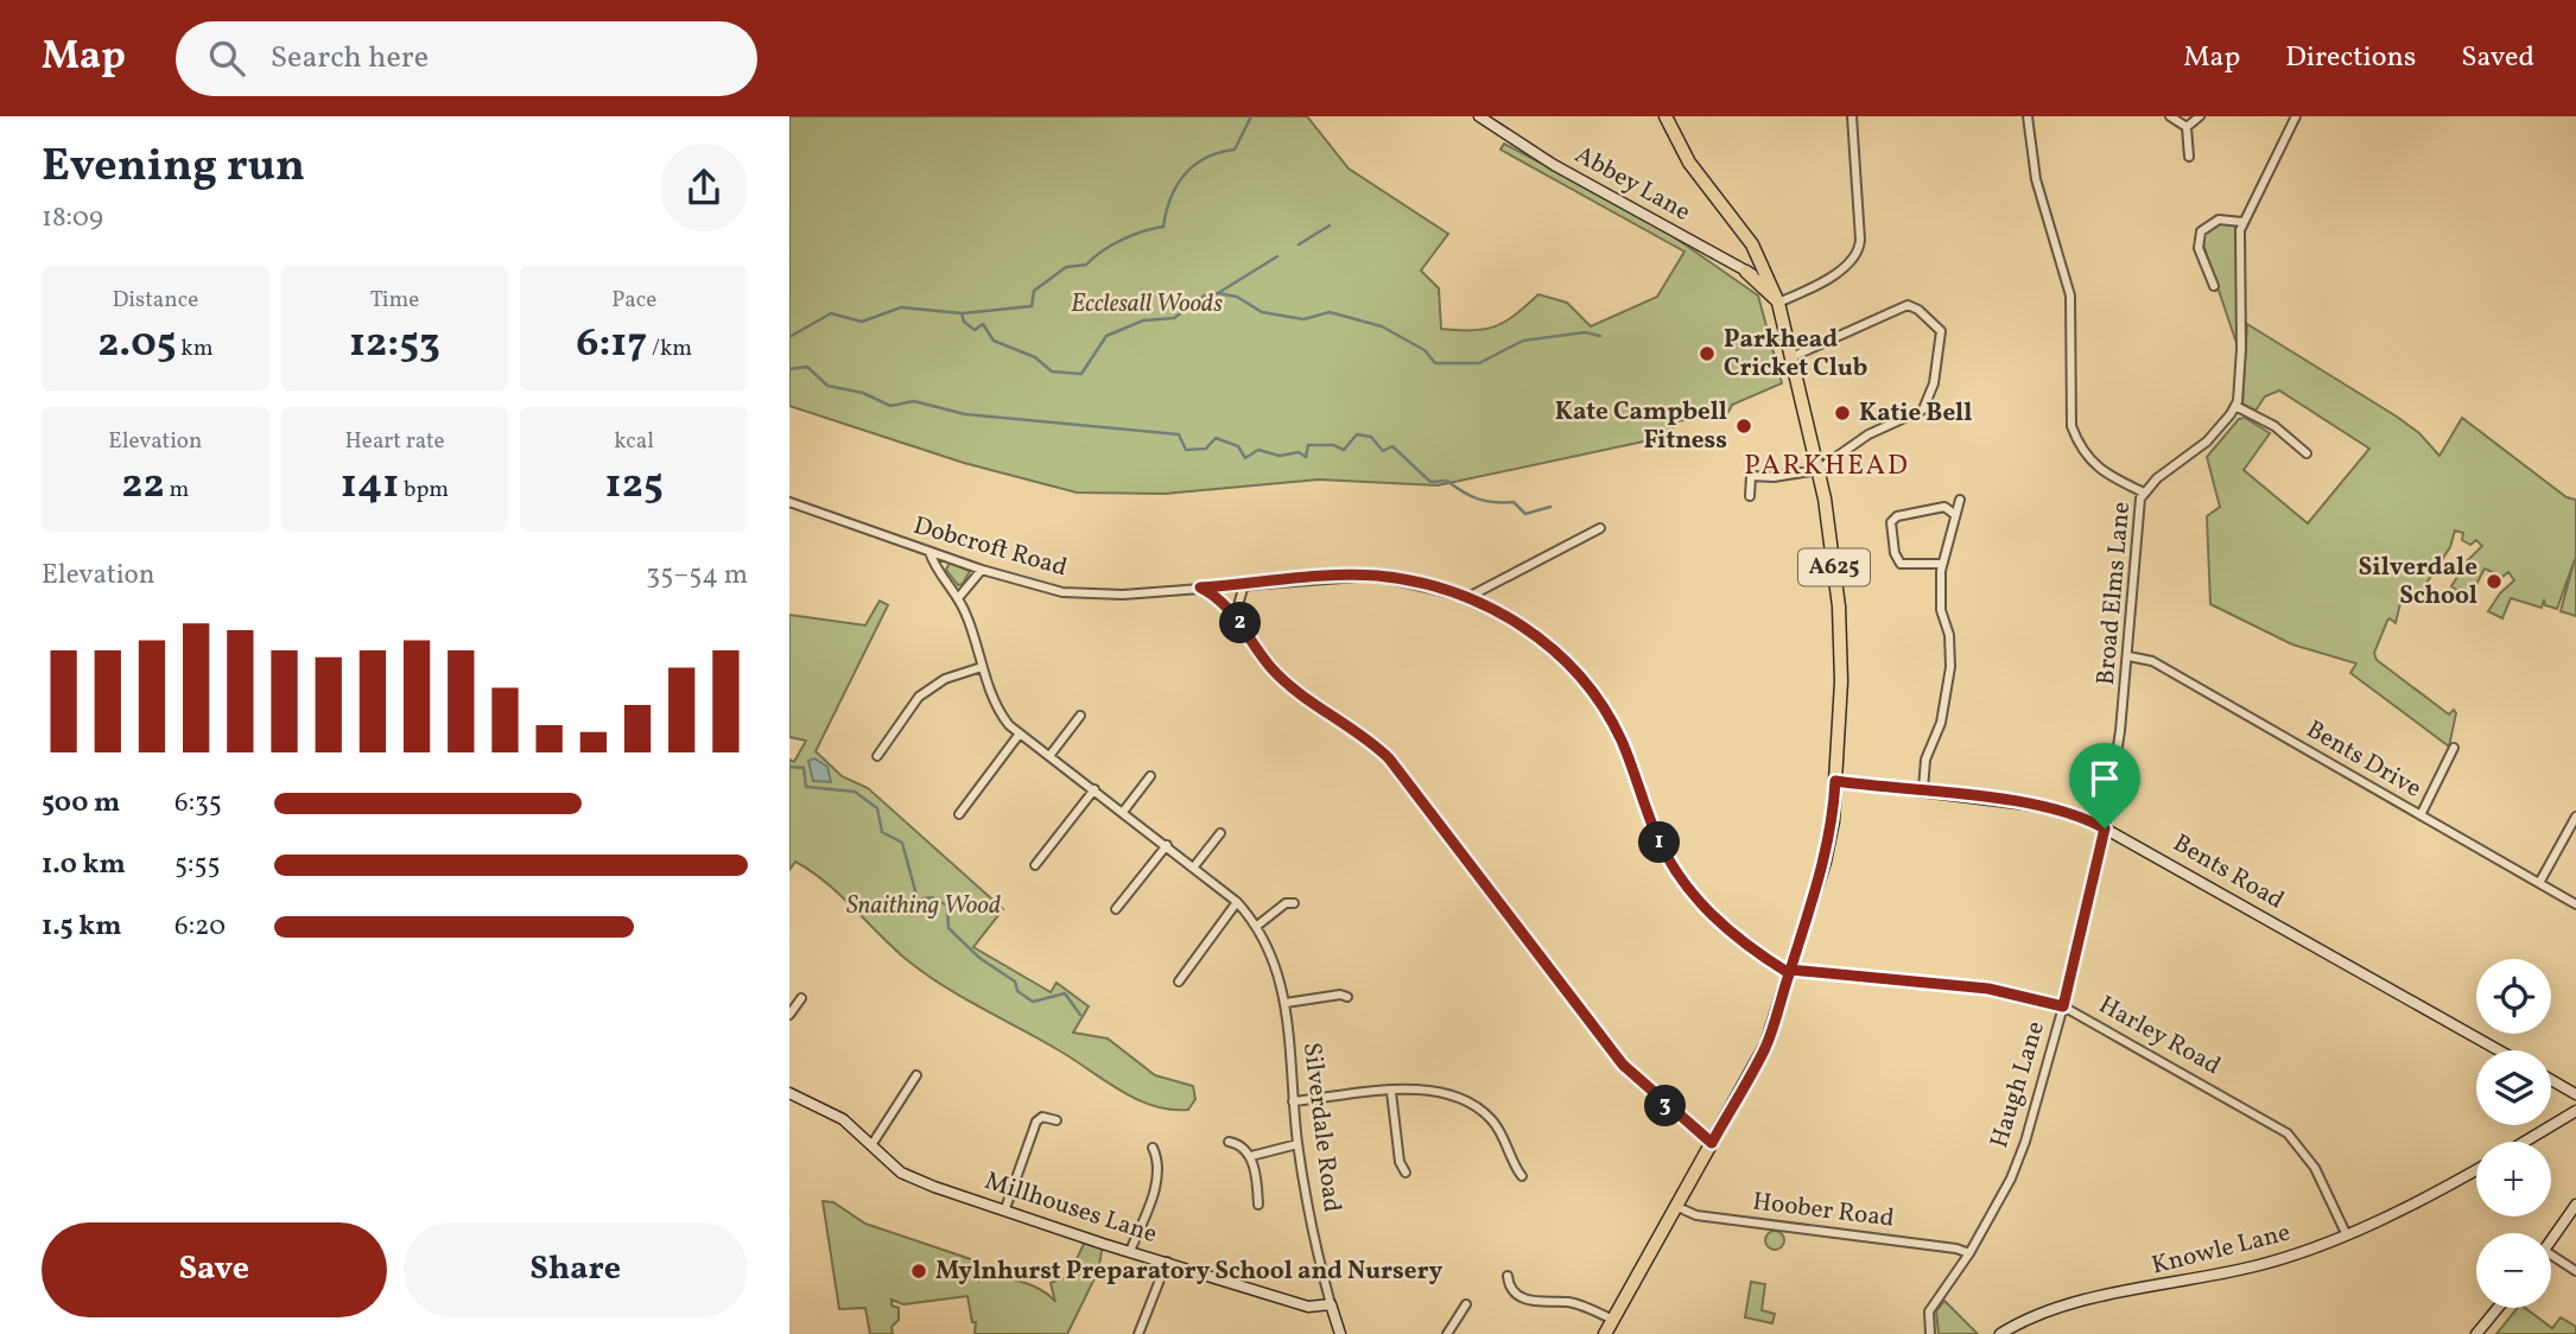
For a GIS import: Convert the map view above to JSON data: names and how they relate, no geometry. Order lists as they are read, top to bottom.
{
  "streets": {
    "main road": ["A625"],
    "street": [
      "Abbey Lane",
      "Dobcroft Road",
      "Broad Elms Lane",
      "Bents Drive",
      "Bents Road",
      "Harley Road",
      "Haugh Lane",
      "Silverdale Road",
      "Millhouses Lane",
      "Hoober Road",
      "Knowle Lane"
    ]
  },
  "crossings": [
    ["Abbey Lane", "A625"],
    ["Dobcroft Road", "A625"],
    ["Dobcroft Road", "Harley Road"],
    ["Dobcroft Road", "Silverdale Road"],
    ["A625", "Bents Road"],
    ["A625", "Harley Road"],
    ["A625", "Hoober Road"],
    ["Broad Elms Lane", "Bents Drive"],
    ["Broad Elms Lane", "Bents Road"],
    ["Broad Elms Lane", "Haugh Lane"],
    ["Bents Road", "Haugh Lane"],
    ["Harley Road", "Haugh Lane"],
    ["Harley Road", "Knowle Lane"],
    ["Haugh Lane", "Hoober Road"],
    ["Silverdale Road", "Millhouses Lane"]
  ],
  "districts": ["PARKHEAD"],
  "parks": ["Ecclesall Woods", "Snaithing Wood"],
  "places": [
    "Parkhead Cricket Club",
    "Katie Bell",
    "Kate Campbell Fitness",
    "Silverdale School",
    "Mylnhurst Preparatory School and Nursery"
  ],
  "page": {
    "header": "Map",
    "search": "Search here",
    "nav": ["Map", "Directions", "Saved"],
    "heading": ["Evening run", "18:09"],
    "stats": [
      ["Distance", "2.05 km"],
      ["Time", "12:53"],
      ["Pace", "6:17 /km"],
      ["Elevation", "22 m"],
      ["Heart rate", "141 bpm"],
      ["kcal", "125"]
    ],
    "chart": ["Elevation", "35–54 m"],
    "pins": ["2", "1", "3"],
    "list": [
      {
        "name": "500 m",
        "note": "6:35"
      },
      {
        "name": "1.0 km",
        "note": "5:55"
      },
      {
        "name": "1.5 km",
        "note": "6:20"
      }
    ],
    "map_buttons": ["+", "−"],
    "buttons": ["Save", "Share"]
  }
}
